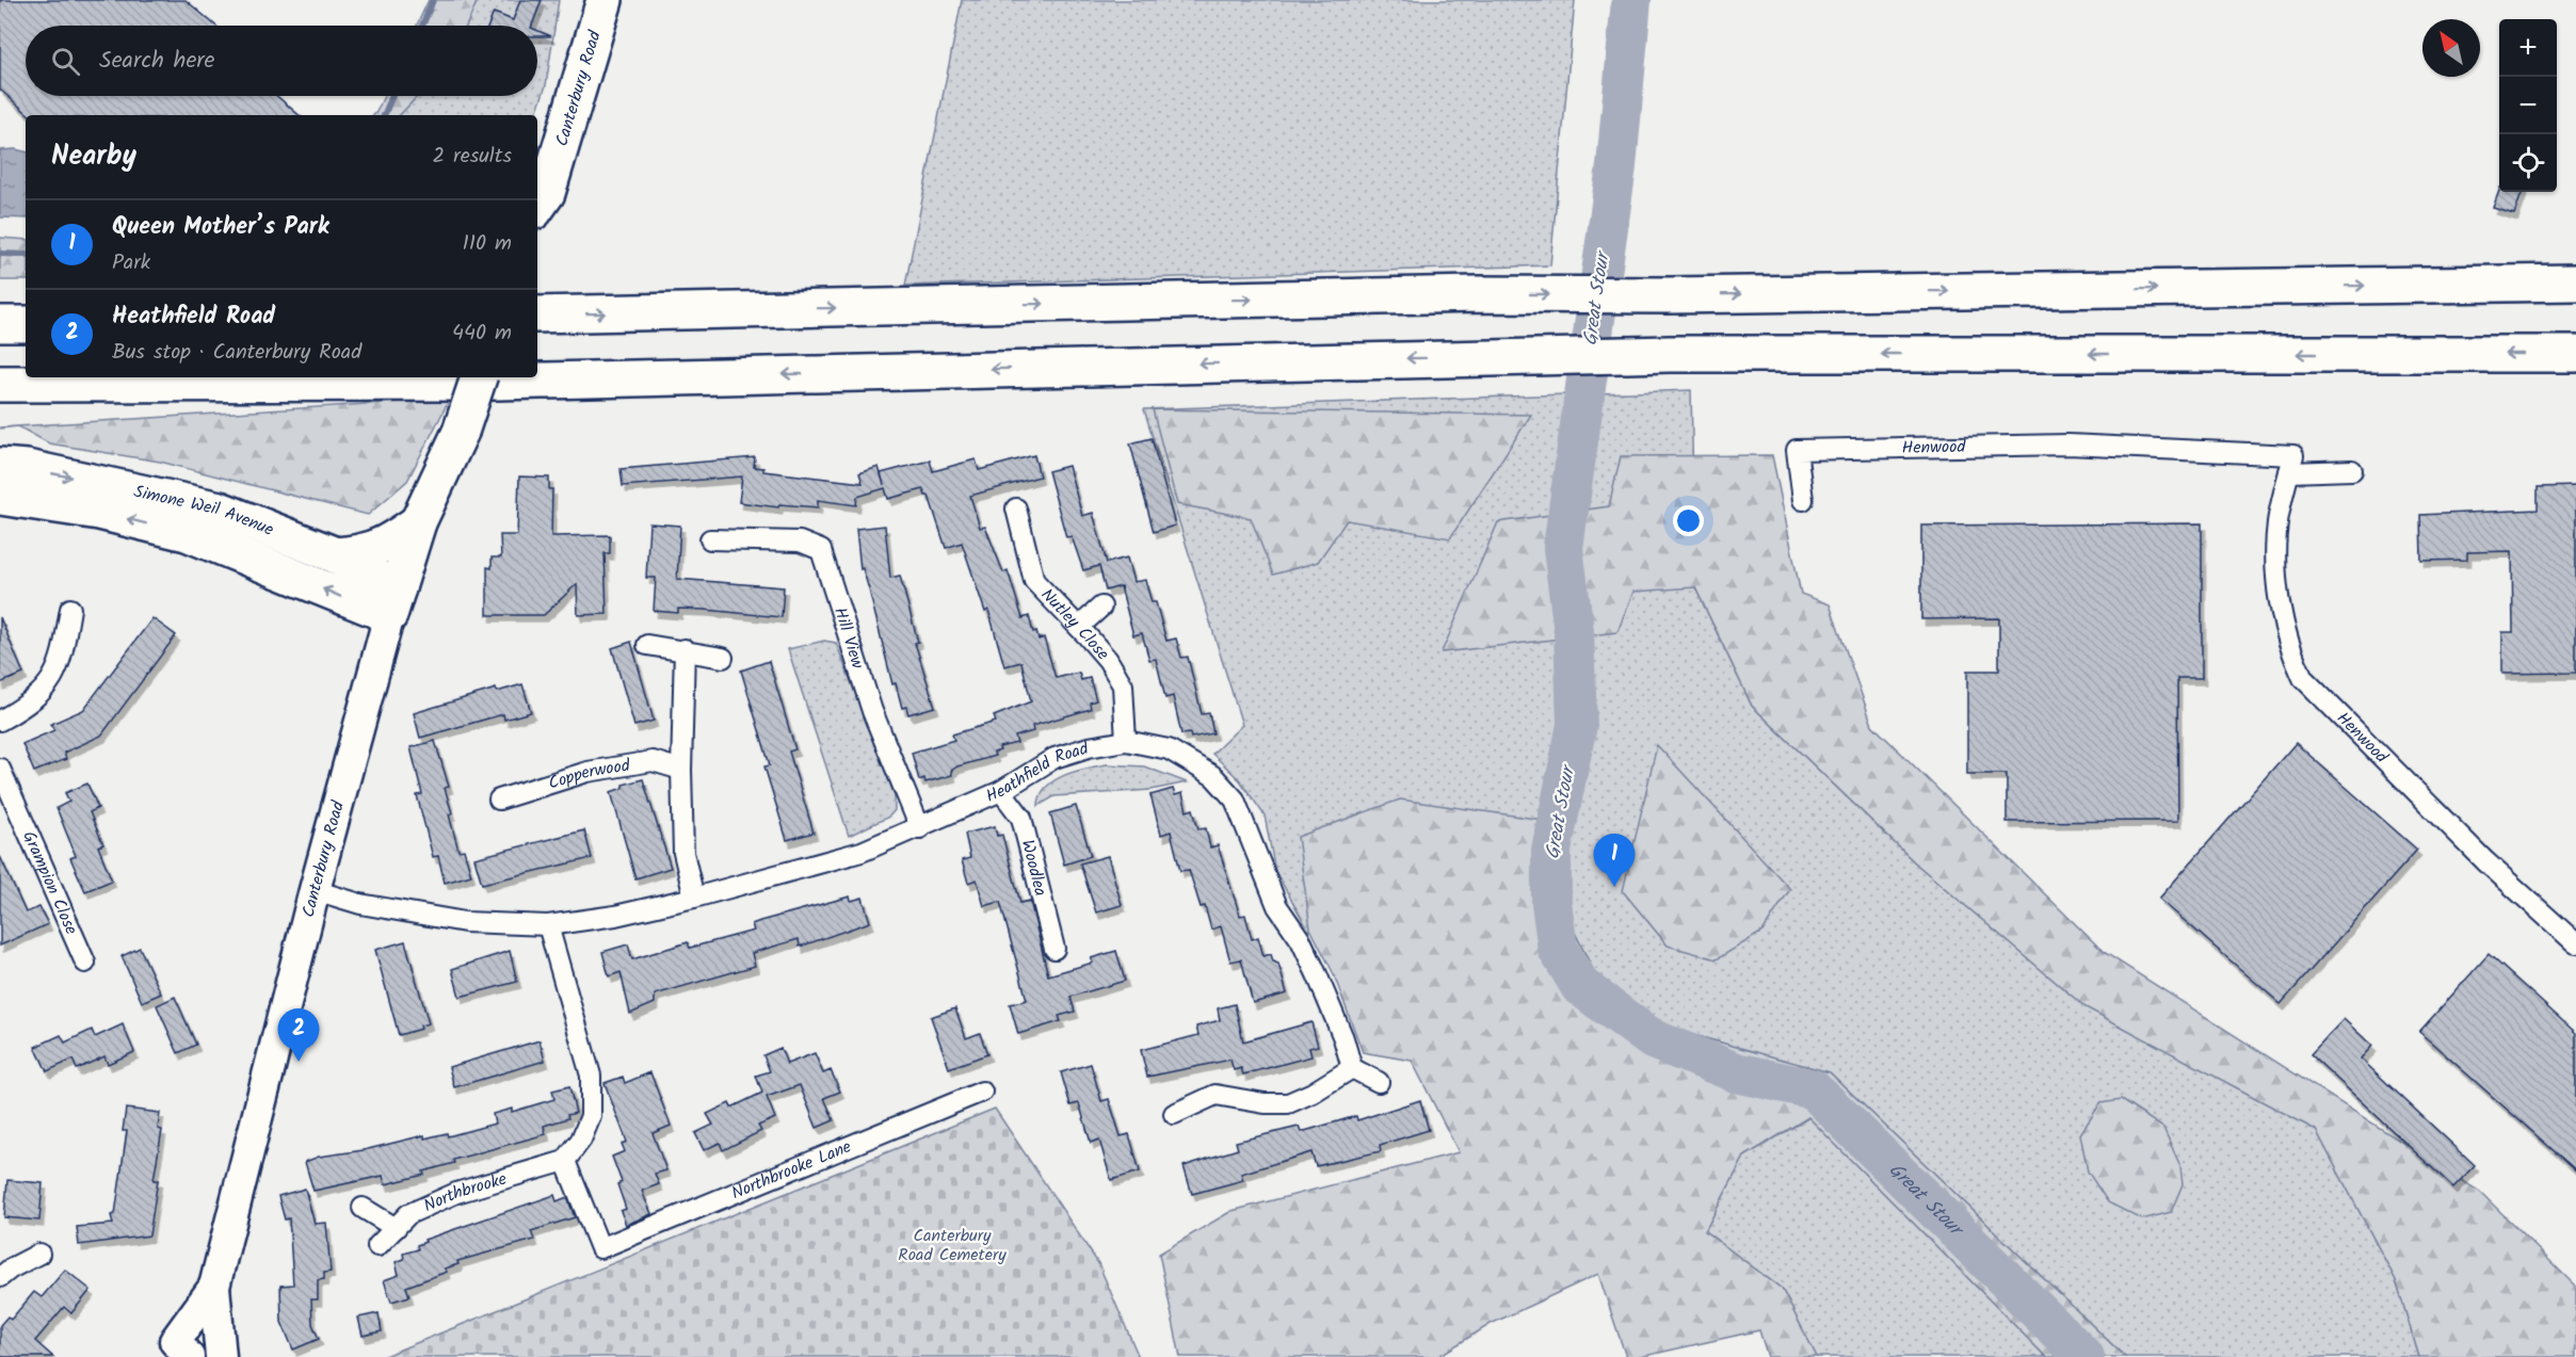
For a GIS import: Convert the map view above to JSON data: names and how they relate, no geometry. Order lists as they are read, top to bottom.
{
  "streets": {
    "highway": ["Canterbury Road", "Simone Weil Avenue"],
    "street": [
      "Henwood",
      "Nutley Close",
      "Hill View",
      "Heathfield Road",
      "Copperwood",
      "Woodlea",
      "Grampion Close",
      "Northbrooke Lane",
      "Northbrooke"
    ]
  },
  "crossings": [
    ["Canterbury Road", "Simone Weil Avenue"],
    ["Canterbury Road", "Heathfield Road"],
    ["Nutley Close", "Heathfield Road"],
    ["Hill View", "Heathfield Road"],
    ["Heathfield Road", "Woodlea"],
    ["Northbrooke Lane", "Northbrooke"]
  ],
  "water": ["Great Stour"],
  "parks": ["Canterbury Road Cemetery"],
  "north": "top left",
  "page": {
    "map_buttons": ["+", "−"],
    "search": "Search here",
    "heading": ["Nearby", "2 results"],
    "list": [
      {
        "mark": "1",
        "name": "Queen Mother’s Park",
        "note": "Park",
        "value": "110 m"
      },
      {
        "mark": "2",
        "name": "Heathfield Road",
        "note": "Bus stop · Canterbury Road",
        "value": "440 m"
      }
    ],
    "pins": ["1", "2"]
  }
}
